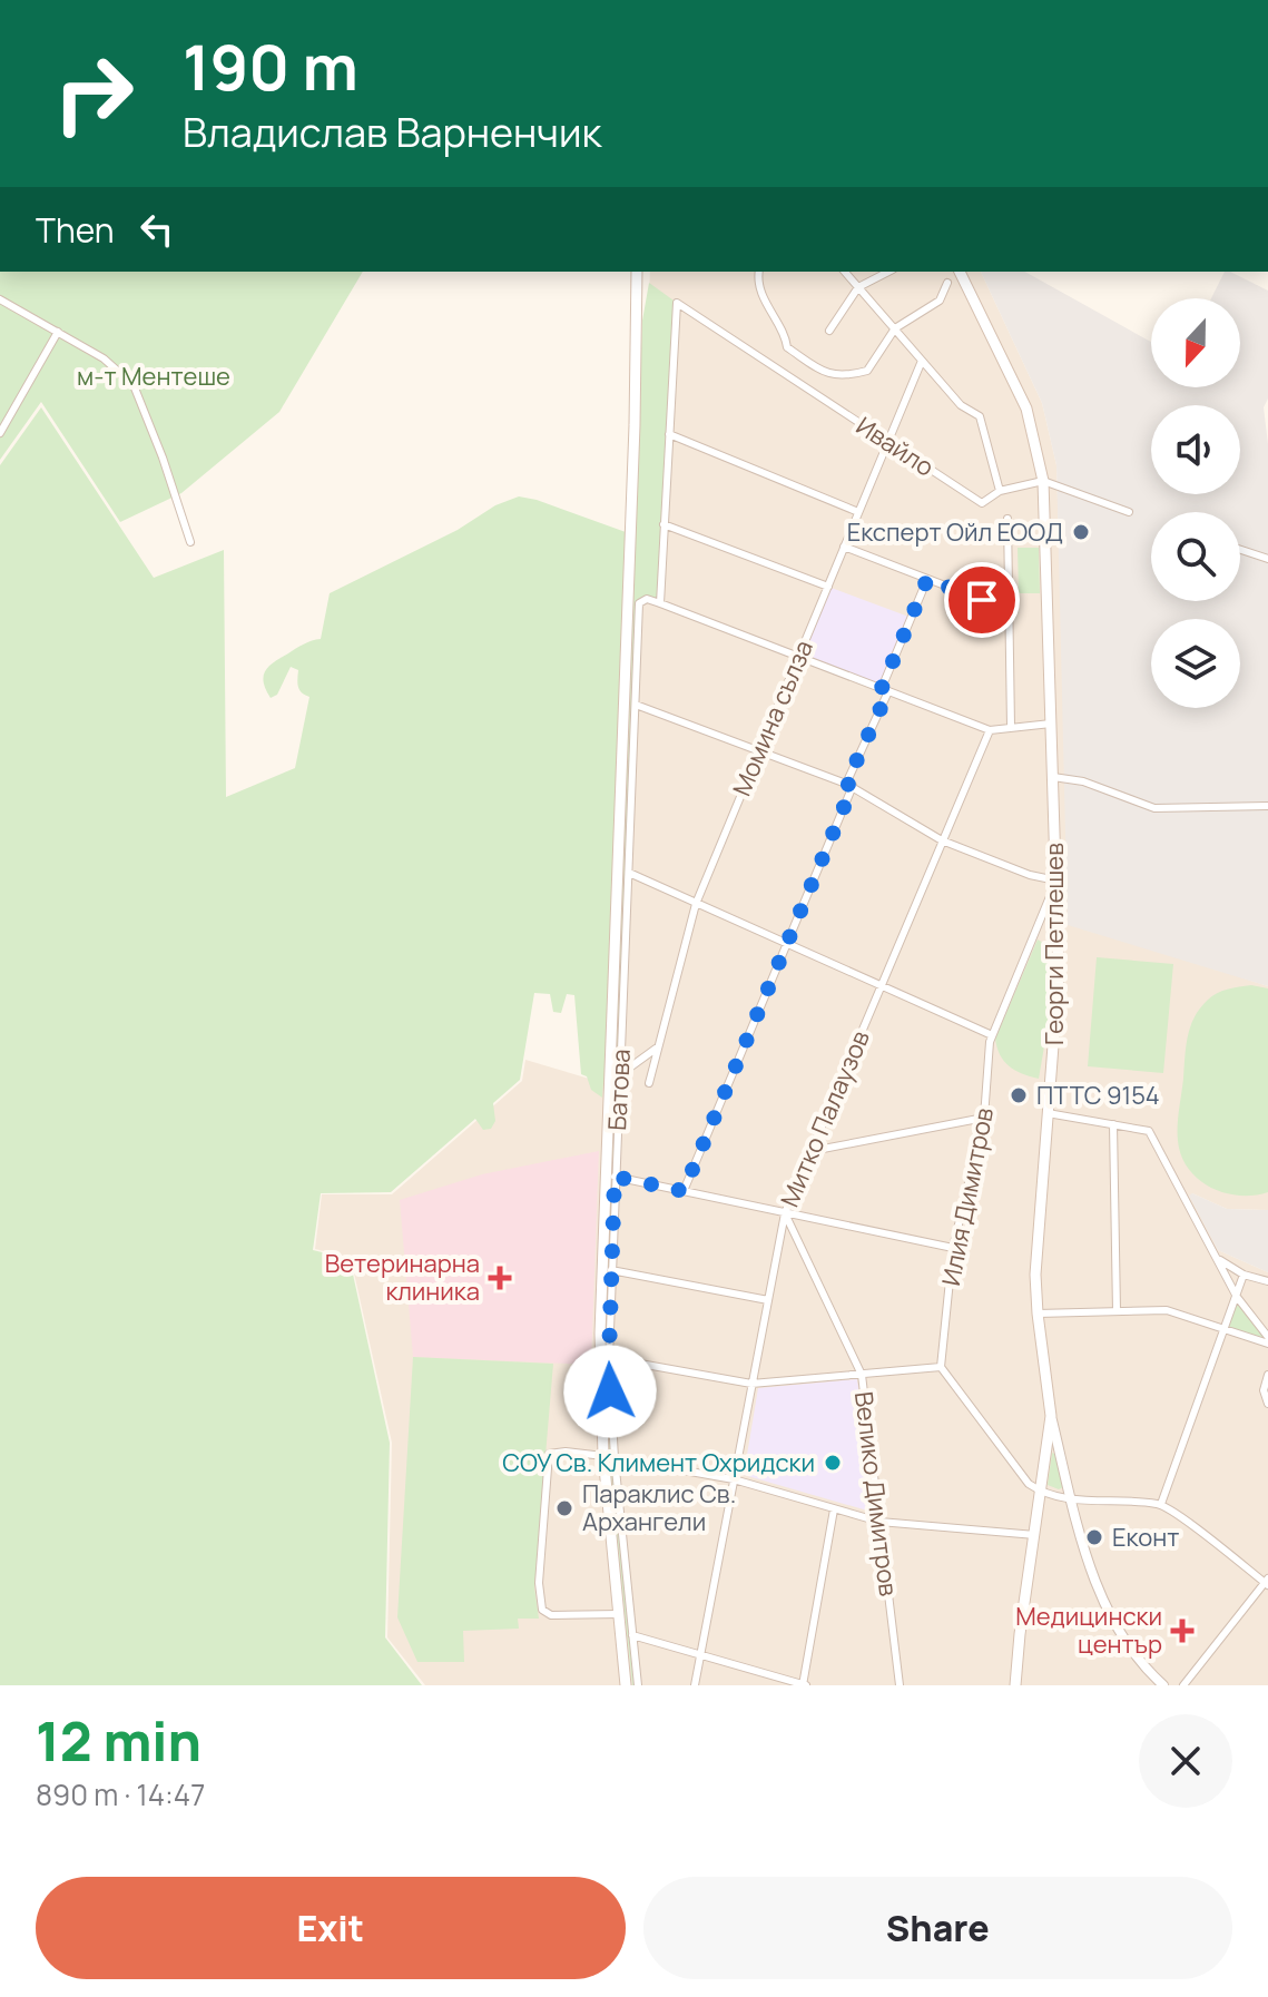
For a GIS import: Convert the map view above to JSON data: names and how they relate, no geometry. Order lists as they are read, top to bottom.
{
  "streets": {
    "main road": ["Георги Петлешев"],
    "street": [
      "Ивайло",
      "Момина сълза",
      "Батова",
      "Митко Палаузов",
      "Илия Димитров",
      "Велико Димитров"
    ]
  },
  "crossings": [
    ["Ивайло", "Момина сълза"],
    ["Ивайло", "Георги Петлешев"],
    ["Георги Петлешев", "Илия Димитров"],
    ["Митко Палаузов", "Велико Димитров"]
  ],
  "parks": ["м-т Ментeше"],
  "places": {
    "other": [
      "Експерт Ойл ЕООД",
      "ПТТС 9154",
      "СОУ Св. Климент Охридски",
      "Параклис Св. Архангели",
      "Еконт"
    ],
    "health": ["Ветеринарна клиника", "Медицински център"]
  },
  "north": "bottom",
  "page": {
    "turn": ["190 m", "Владислав Варненчик"],
    "then": "Then",
    "heading": ["12 min", "890 m · 14:47"],
    "buttons": ["Exit", "Share"]
  }
}
